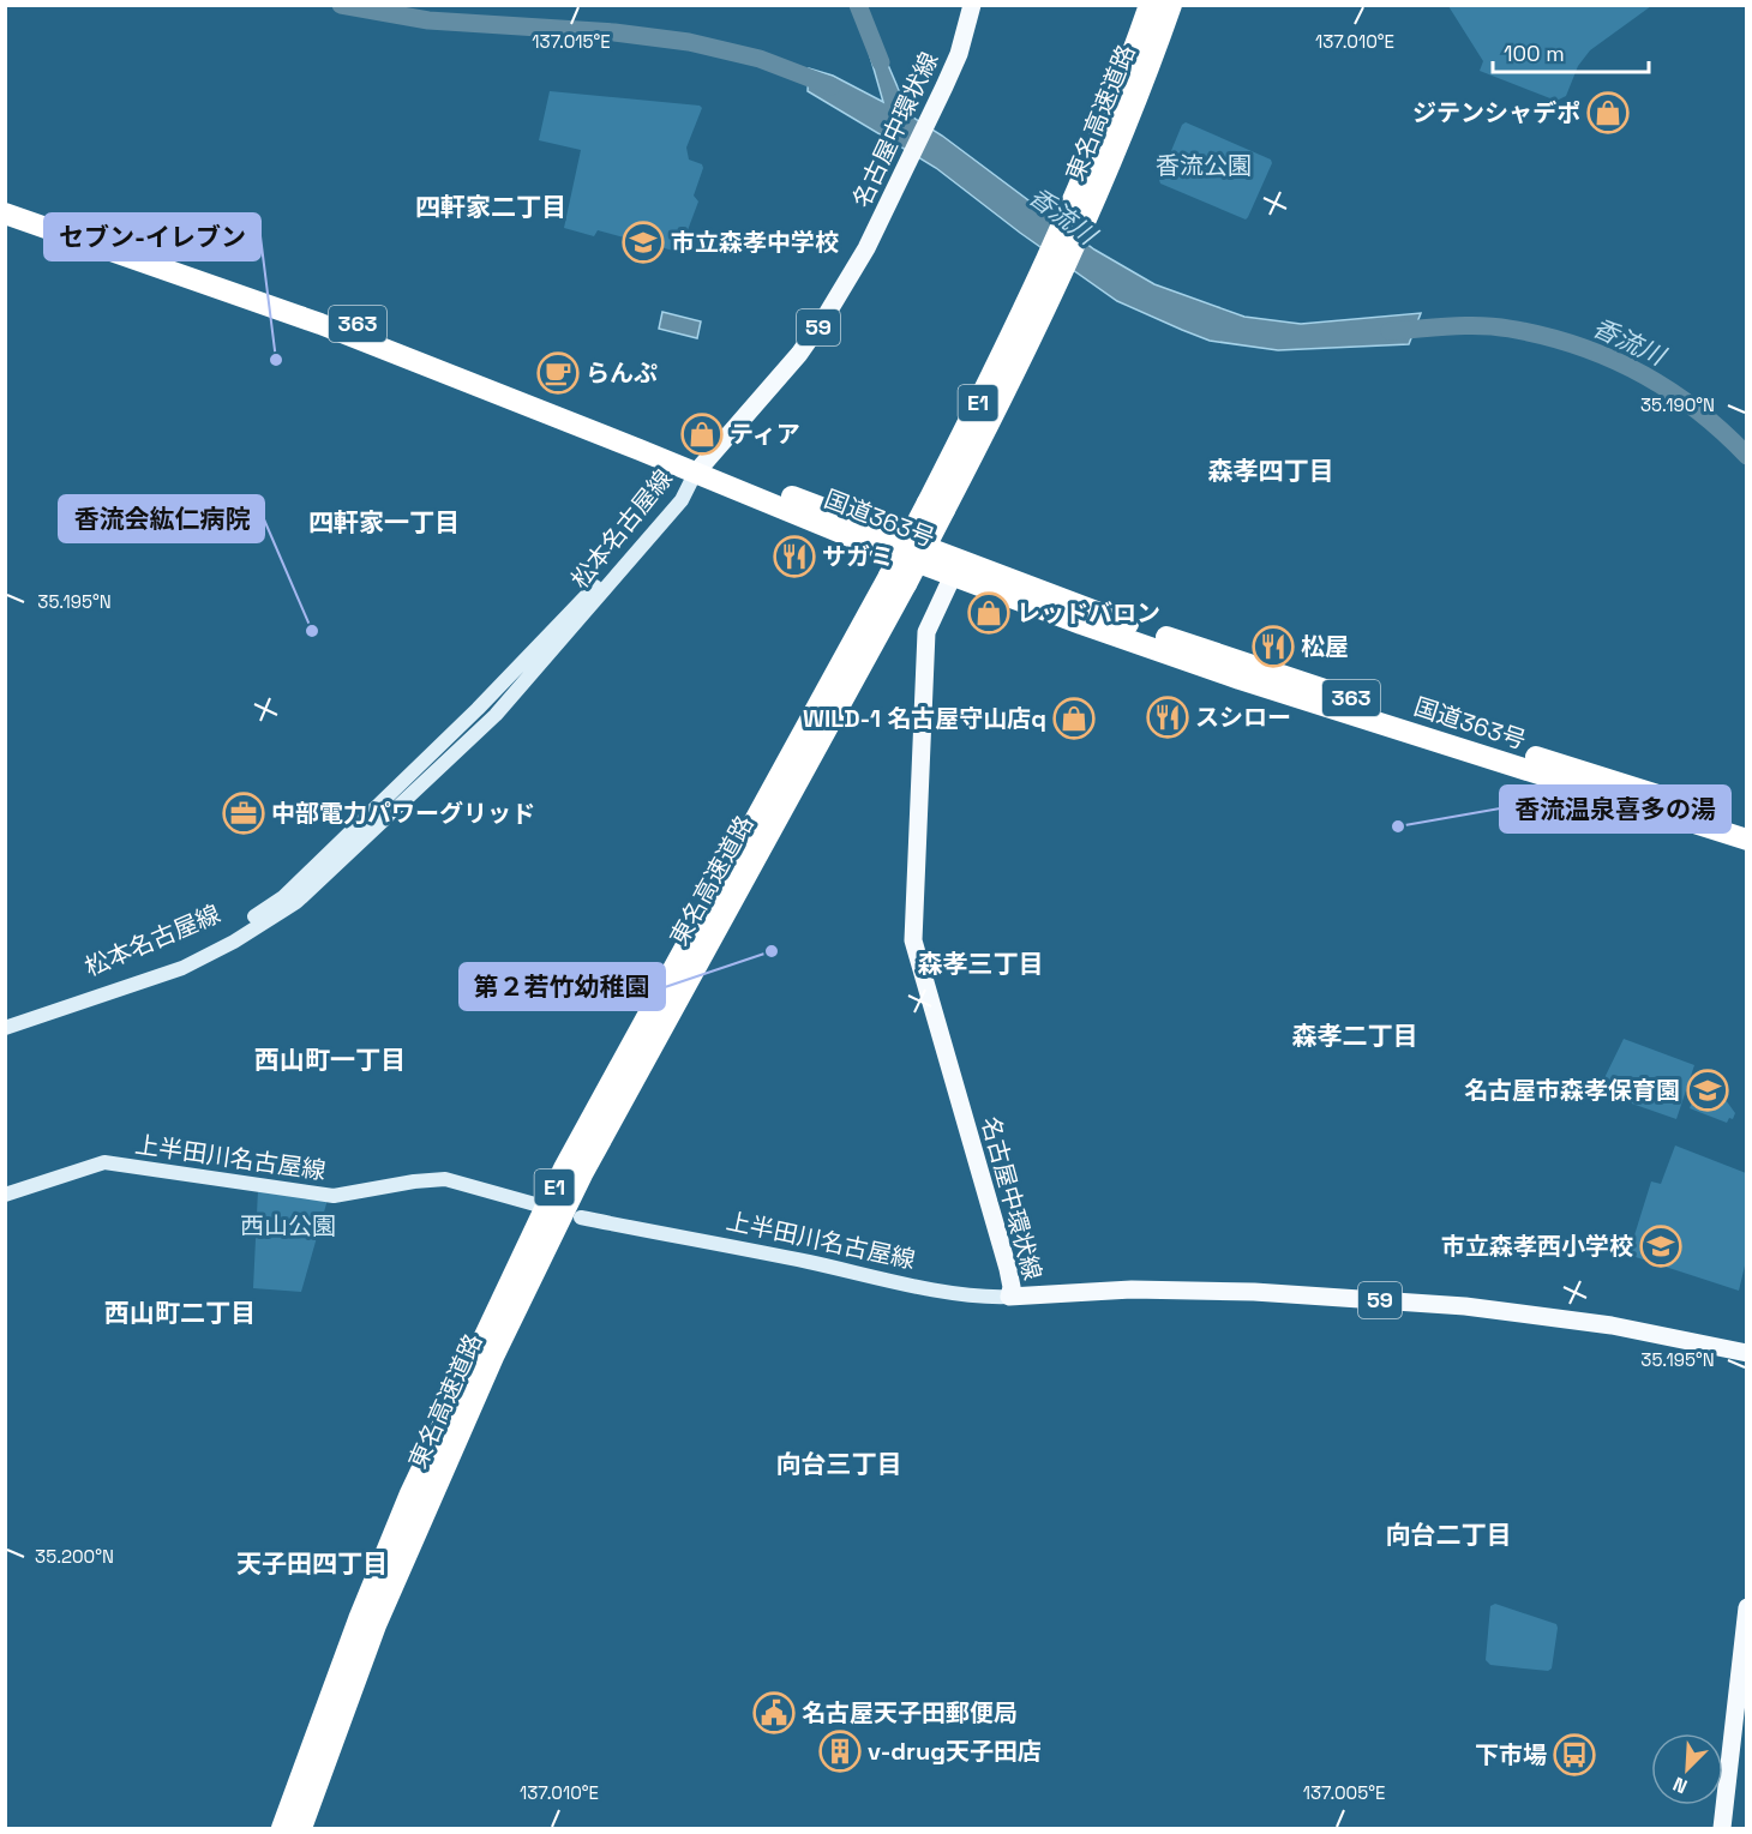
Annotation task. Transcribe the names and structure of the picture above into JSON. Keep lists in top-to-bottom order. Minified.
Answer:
{"streets":{"highway":["東名高速道路","363","E1","国道363号"],"main road":["名古屋中環状線","59","松本名古屋線","上半田川名古屋線"]},"crossings":[["名古屋中環状線","国道363号"],["名古屋中環状線","松本名古屋線"],["名古屋中環状線","上半田川名古屋線"],["国道363号","松本名古屋線"]],"districts":["四軒家二丁目","森孝四丁目","四軒家一丁目","森孝三丁目","森孝二丁目","西山町一丁目","西山町二丁目","向台三丁目","向台二丁目","天子田四丁目"],"water":["香流川"],"parks":["香流公園","西山公園"],"places":{"shop":["ジテンシャデポ","ティア","レッドバロン","WILD-1 名古屋守山店q"],"school or university":["市立森孝中学校","名古屋市森孝保育園","市立森孝西小学校"],"other":["セブン-イレブン","香流会紘仁病院","香流温泉喜多の湯","第２若竹幼稚園"],"cafe":["らんぷ"],"restaurant":["サガミ","松屋","スシロー"],"office":["中部電力パワーグリッド"],"public building":["名古屋天子田郵便局"],"building":["v-drug天子田店"],"bus stop":["下市場"]},"scale_bar":"100 m","north":"bottom left","coordinates":["137.015°E","137.010°E","35.190°N","35.195°N","35.200°N","137.005°E"]}
